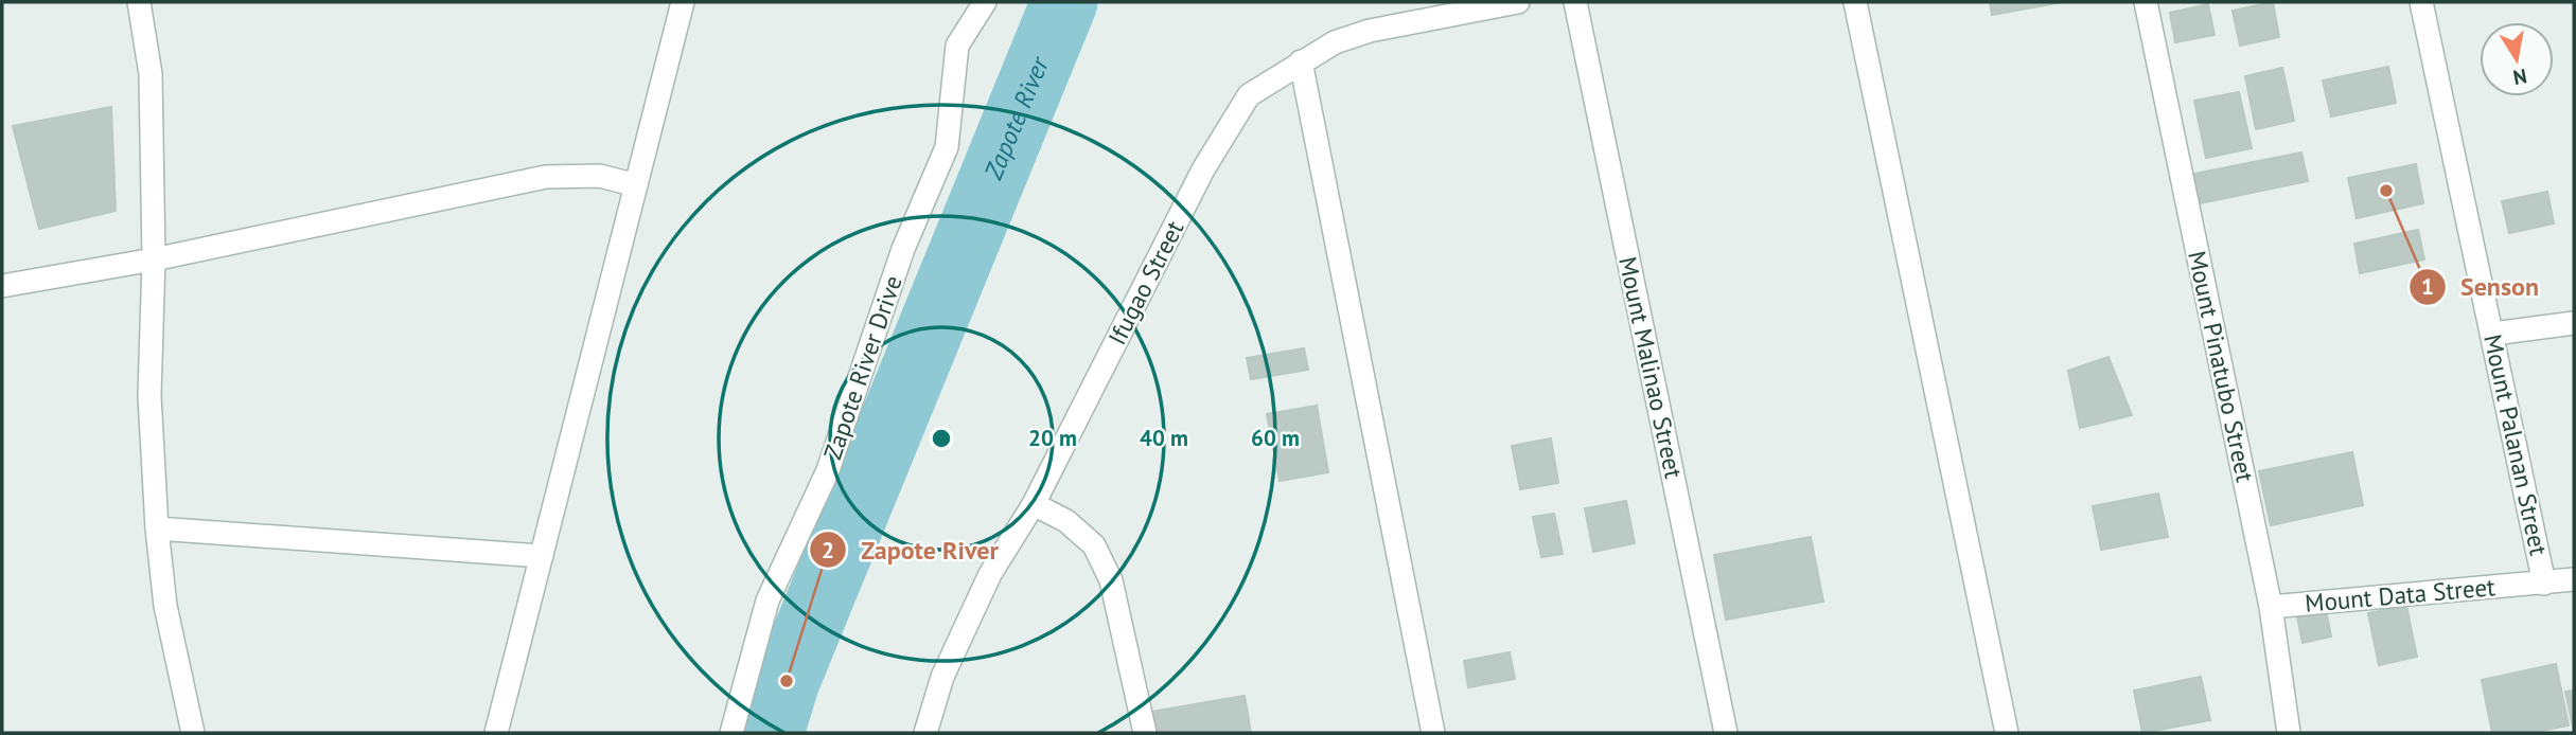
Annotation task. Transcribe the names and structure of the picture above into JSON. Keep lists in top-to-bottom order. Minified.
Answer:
{"streets":{"street":["Ifugao Street","Mount Pinatubo Street","Zapote River Drive","Mount Malinao Street","Mount Palanan Street","Mount Data Street"]},"crossings":[["Mount Pinatubo Street","Mount Data Street"],["Mount Palanan Street","Mount Data Street"]],"water":["Zapote River"],"places":["Senson","Zapote River"],"north":"bottom","rings":["20 m","40 m","60 m"]}
